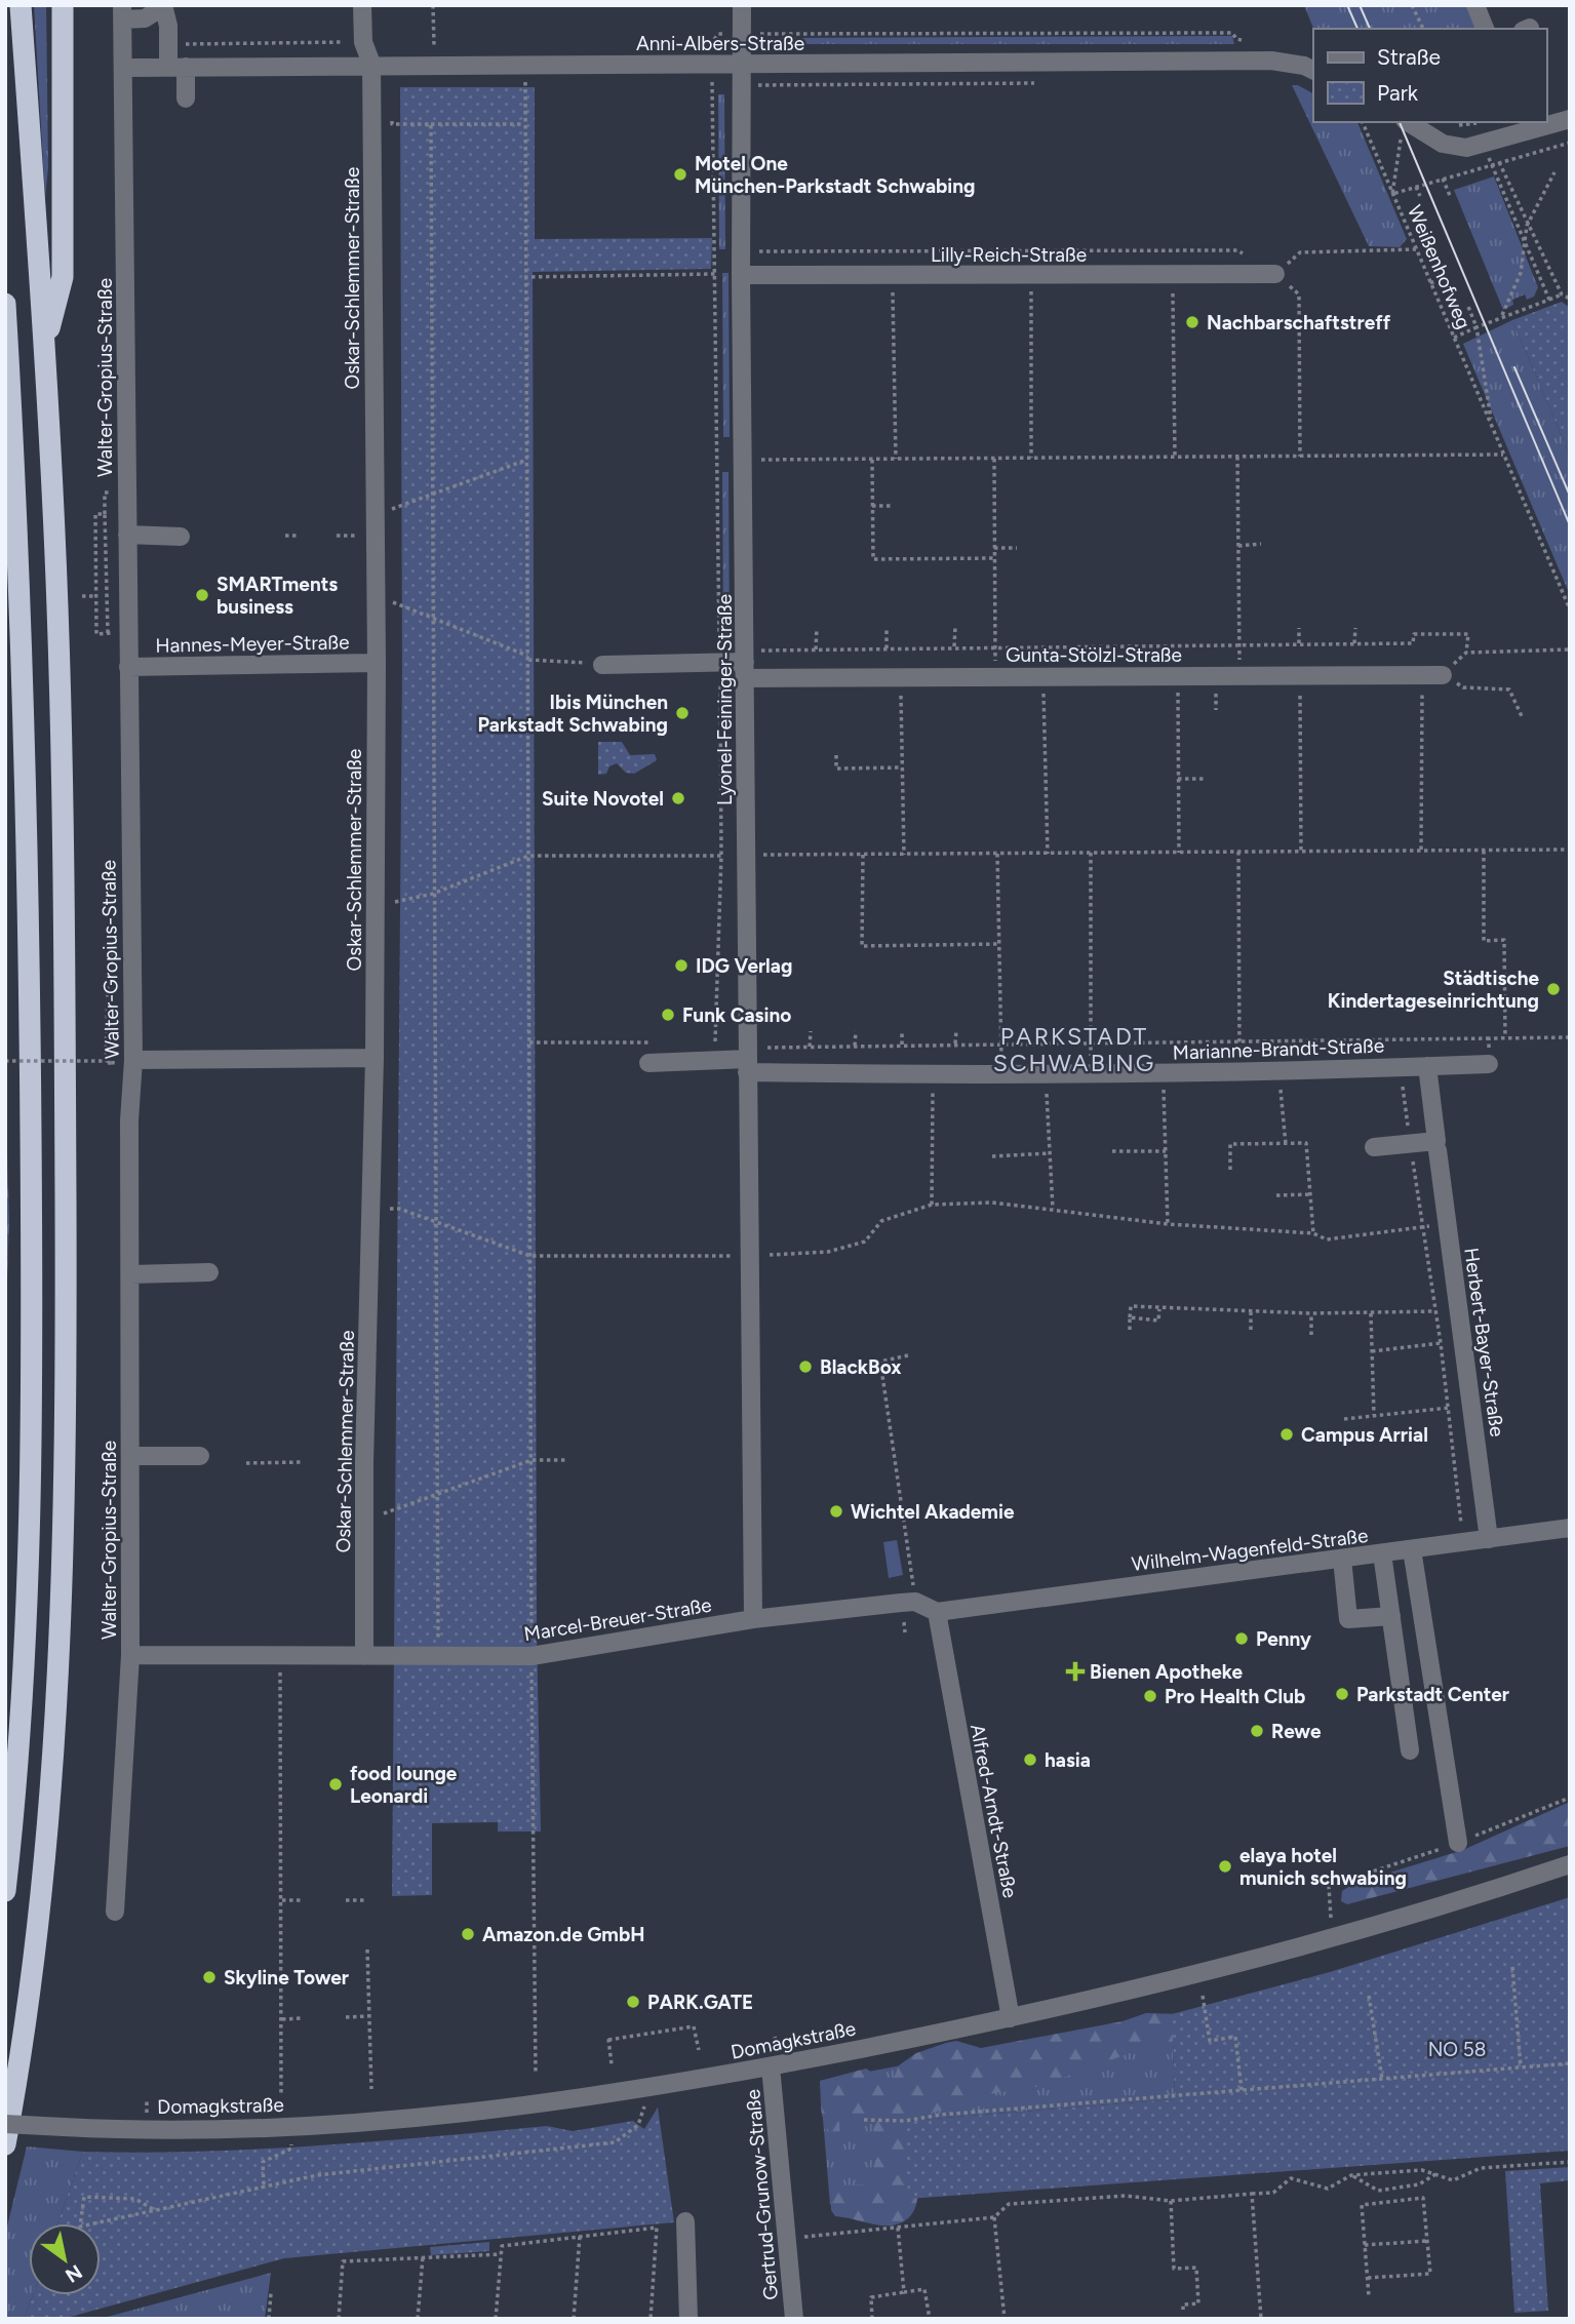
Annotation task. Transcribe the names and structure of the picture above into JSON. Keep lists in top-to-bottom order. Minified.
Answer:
{"streets":{"street":["Anni-Albers-Straße","Lilly-Reich-Straße","Oskar-Schlemmer-Straße","Walter-Gropius-Straße","Hannes-Meyer-Straße","Gunta-Stölzl-Straße","Lyonel-Feininger-Straße","Marianne-Brandt-Straße","Herbert-Bayer-Straße","Wilhelm-Wagenfeld-Straße","Marcel-Breuer-Straße","Alfred-Arndt-Straße","Domagkstraße","Gertrud-Grunow-Straße"],"path":["Weißenhofweg"]},"crossings":[["Anni-Albers-Straße","Oskar-Schlemmer-Straße"],["Anni-Albers-Straße","Walter-Gropius-Straße"],["Anni-Albers-Straße","Lyonel-Feininger-Straße"],["Lilly-Reich-Straße","Lyonel-Feininger-Straße"],["Oskar-Schlemmer-Straße","Hannes-Meyer-Straße"],["Oskar-Schlemmer-Straße","Marcel-Breuer-Straße"],["Walter-Gropius-Straße","Hannes-Meyer-Straße"],["Walter-Gropius-Straße","Marcel-Breuer-Straße"],["Gunta-Stölzl-Straße","Lyonel-Feininger-Straße"],["Lyonel-Feininger-Straße","Marianne-Brandt-Straße"],["Lyonel-Feininger-Straße","Marcel-Breuer-Straße"],["Marianne-Brandt-Straße","Herbert-Bayer-Straße"],["Herbert-Bayer-Straße","Wilhelm-Wagenfeld-Straße"],["Wilhelm-Wagenfeld-Straße","Alfred-Arndt-Straße"],["Alfred-Arndt-Straße","Domagkstraße"],["Domagkstraße","Gertrud-Grunow-Straße"]],"districts":["PARKSTADT SCHWABING"],"parks":["NO 58"],"places":{"other":["Motel One München-Parkstadt Schwabing","Nachbarschaftstreff","SMARTments business","Ibis München Parkstadt Schwabing","Suite Novotel","IDG Verlag","Städtische Kindertageseinrichtung","Funk Casino","BlackBox","Campus Arrial","Wichtel Akademie","Penny","Parkstadt Center","Pro Health Club","Rewe","hasia","food lounge Leonardi","elaya hotel munich schwabing","Amazon.de GmbH","Skyline Tower","PARK.GATE"],"health":["Bienen Apotheke"]},"legend":["Straße","Park"],"north":"bottom right"}
